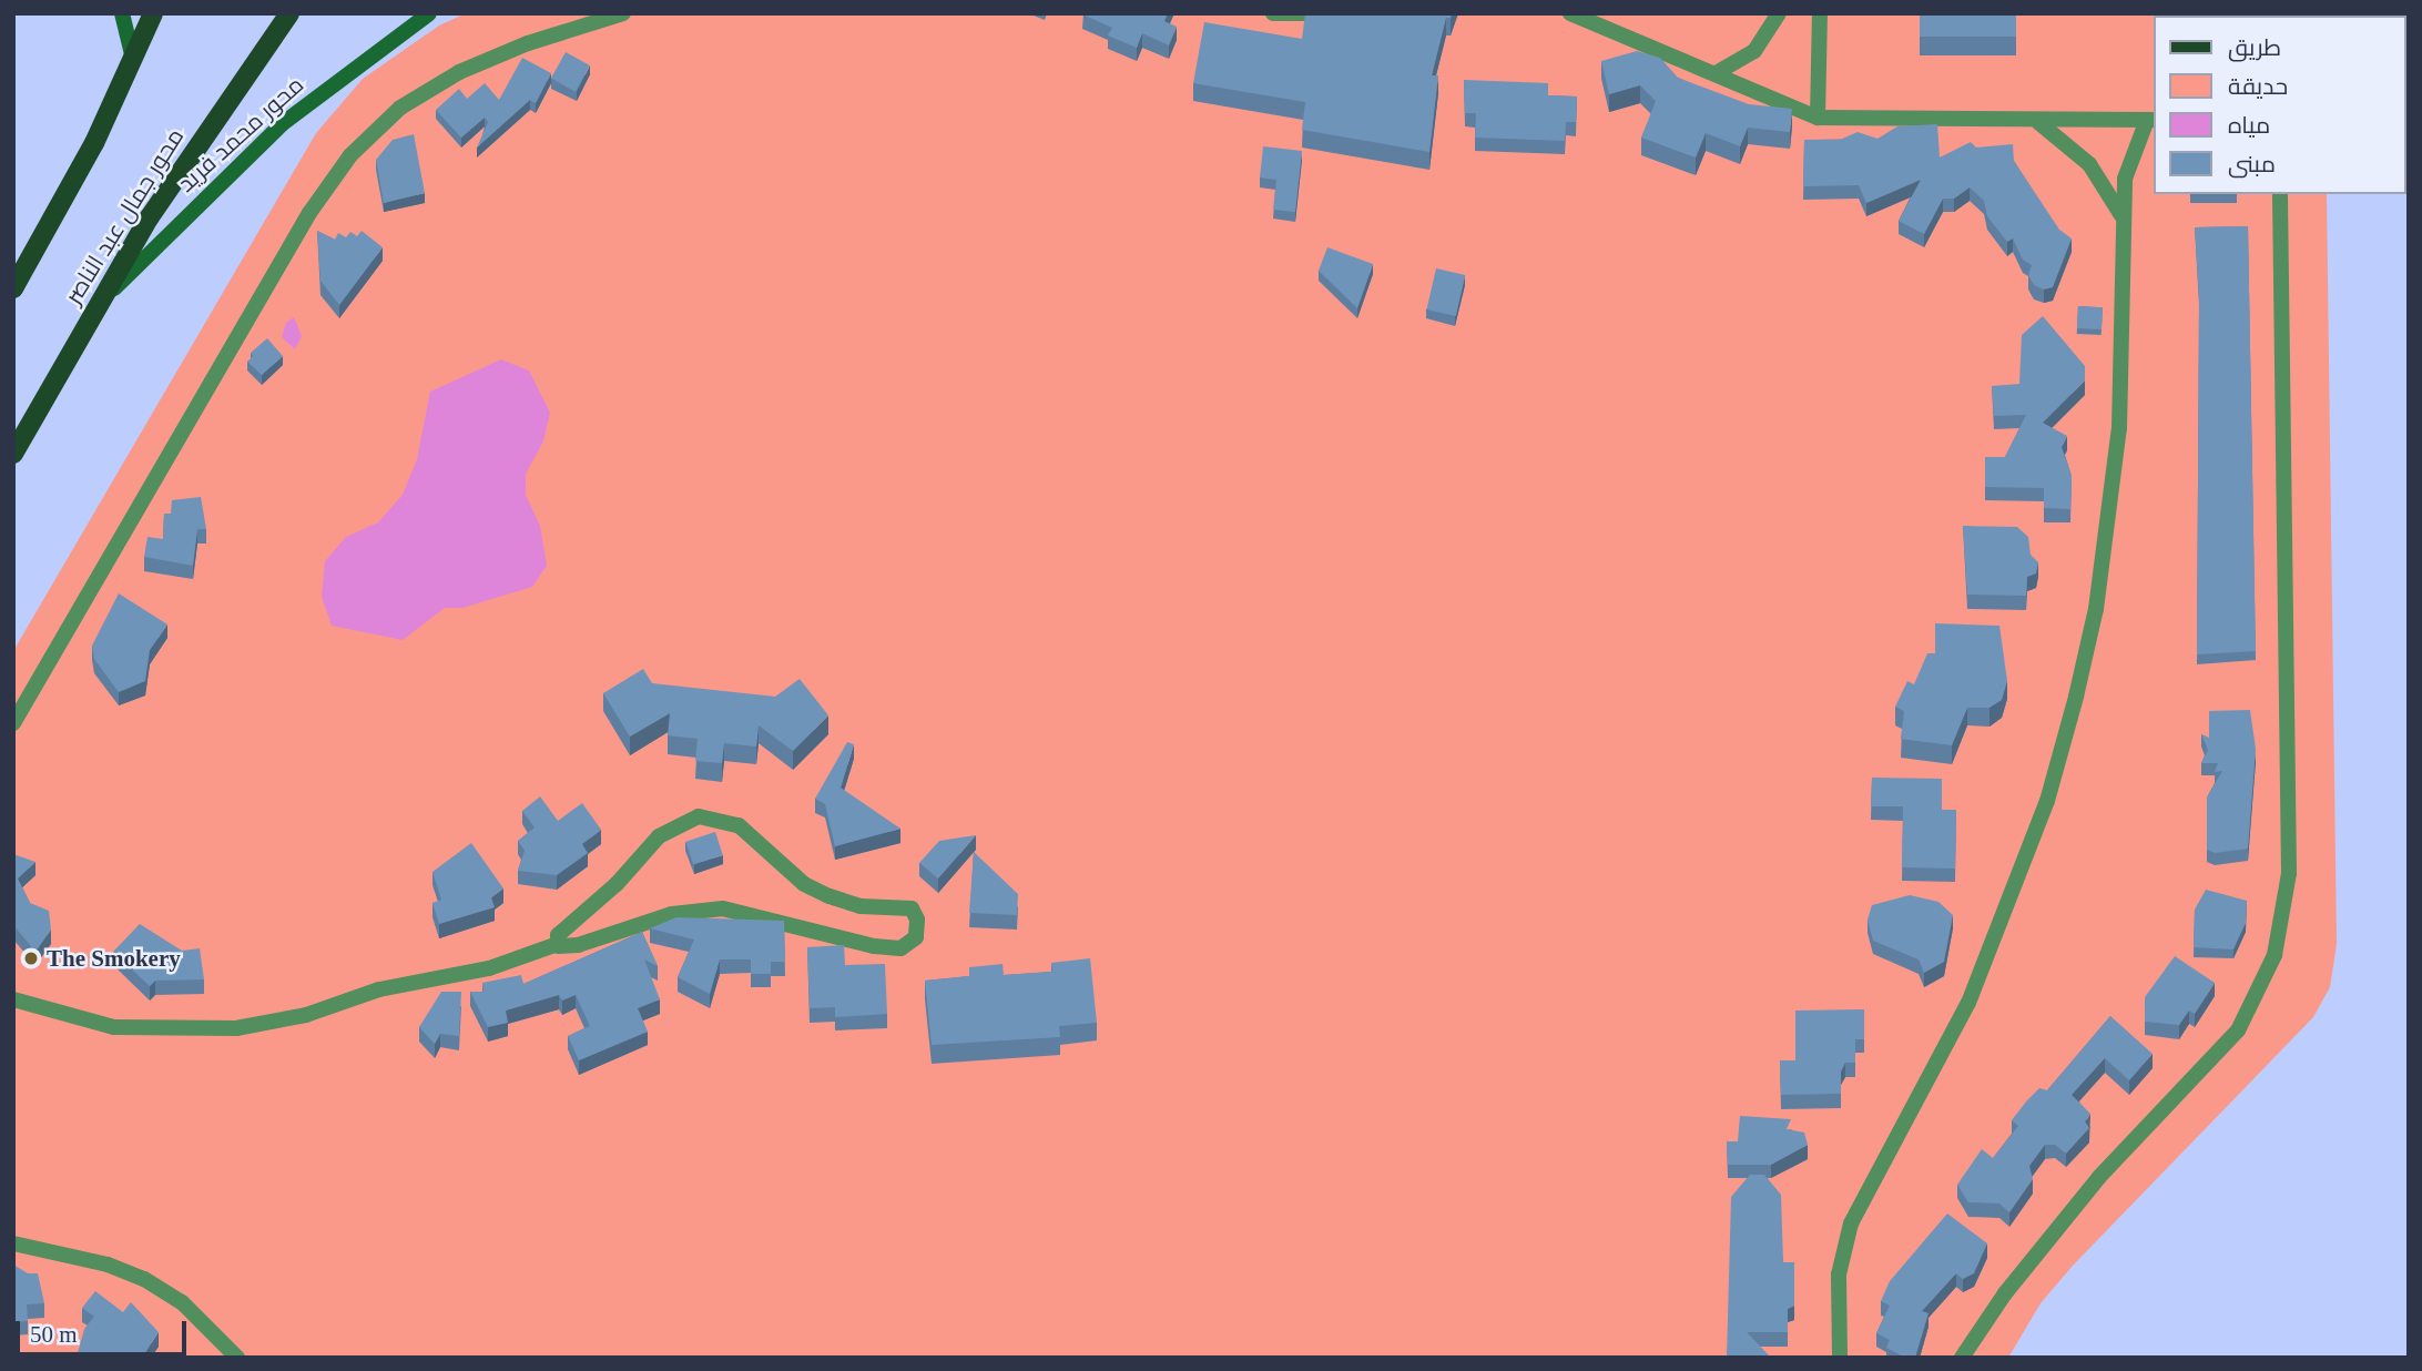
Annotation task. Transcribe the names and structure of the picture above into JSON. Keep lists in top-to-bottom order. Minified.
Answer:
{"streets":{"main road":["محور محمد فريد","محور جمال عبد الناصر"]},"crossings":[["محور محمد فريد","محور جمال عبد الناصر"]],"places":["The Smokery"],"legend":["طريق","حديقة","مياه","مبنى"],"scale_bar":"50 m"}
